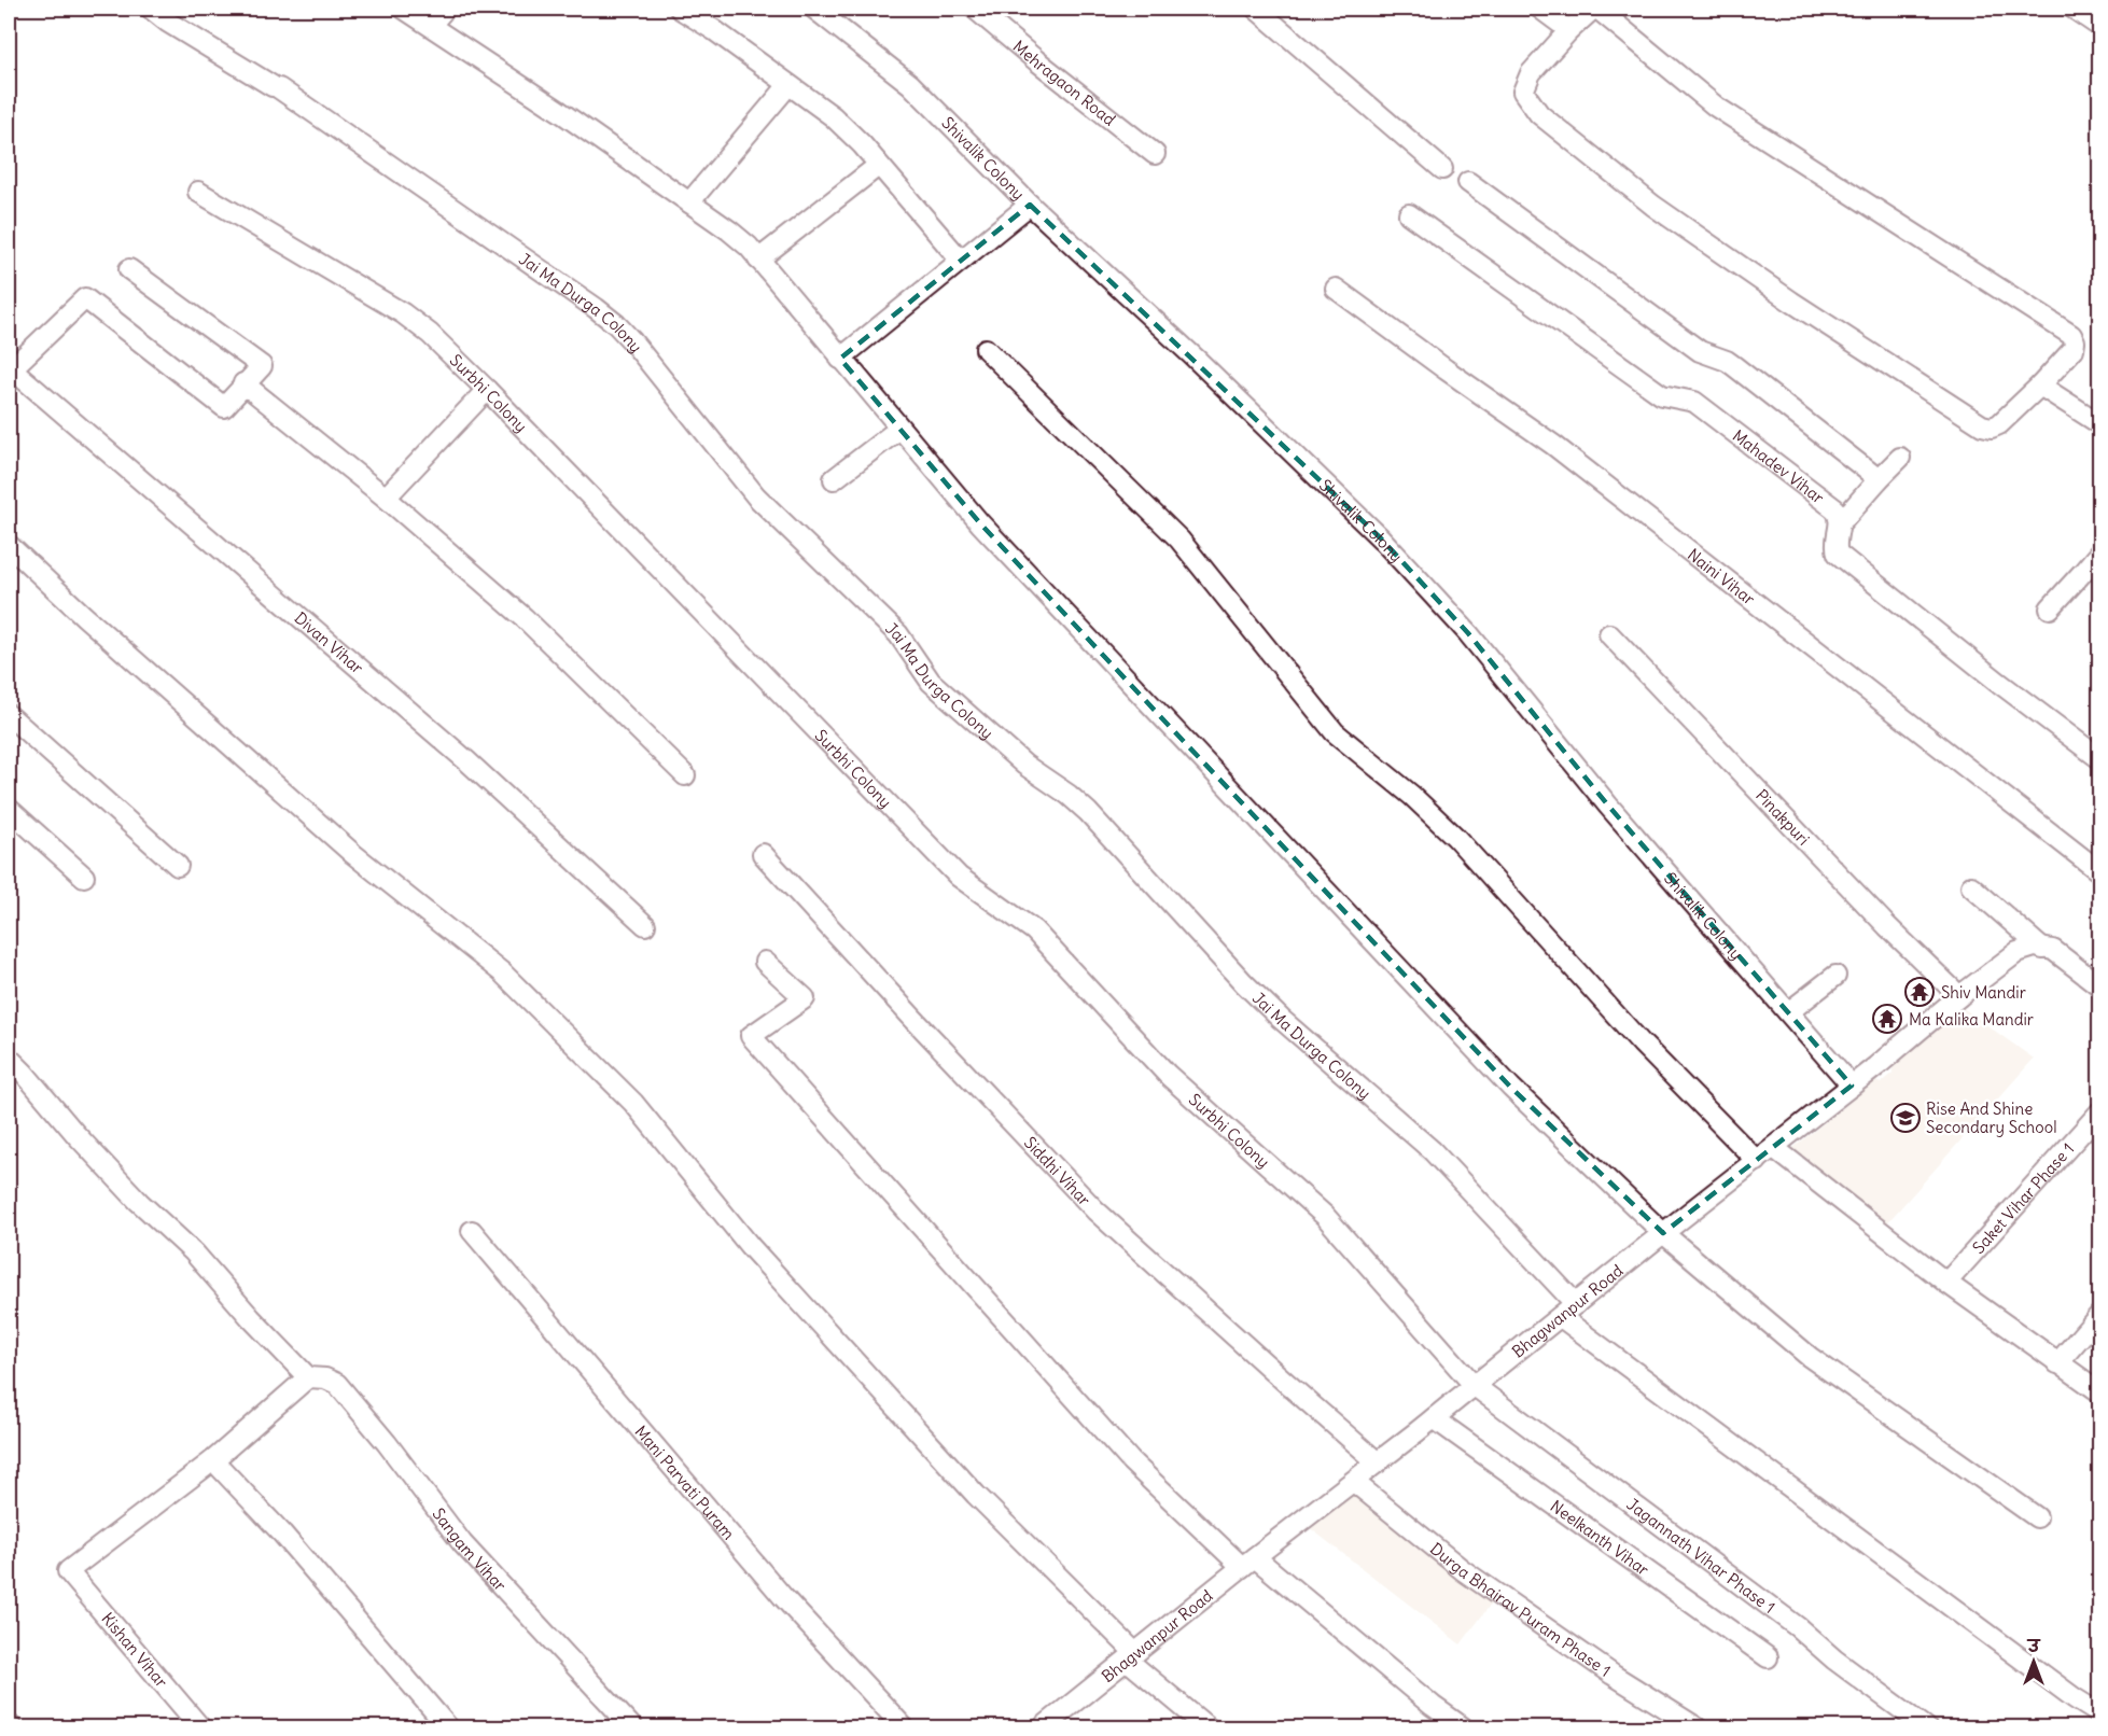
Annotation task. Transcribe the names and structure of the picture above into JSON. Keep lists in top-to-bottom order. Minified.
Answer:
{"streets":{"street":["Mehragaon Road","Shivalik Colony","Jai Ma Durga Colony","Surbhi Colony","Mahadev Vihar","Naini Vihar","Divan Vihar","Pinakpuri","Siddhi Vihar","Saket Vihar Phase 1","Bhagwanpur Road","Mani Parvati Puram","Neelkanth Vihar","Sangam Vihar","Jagannath Vihar Phase 1","Durga Bhairav Puram Phase 1","Kishan Vihar"]},"crossings":[["Shivalik Colony","Bhagwanpur Road"],["Jai Ma Durga Colony","Bhagwanpur Road"],["Surbhi Colony","Bhagwanpur Road"],["Surbhi Colony","Jagannath Vihar Phase 1"],["Pinakpuri","Bhagwanpur Road"],["Siddhi Vihar","Bhagwanpur Road"],["Bhagwanpur Road","Neelkanth Vihar"],["Bhagwanpur Road","Jagannath Vihar Phase 1"],["Bhagwanpur Road","Durga Bhairav Puram Phase 1"]],"places":{"temple":["Shiv Mandir","Ma Kalika Mandir"],"school or university":["Rise And Shine Secondary School"]},"north":"top"}
